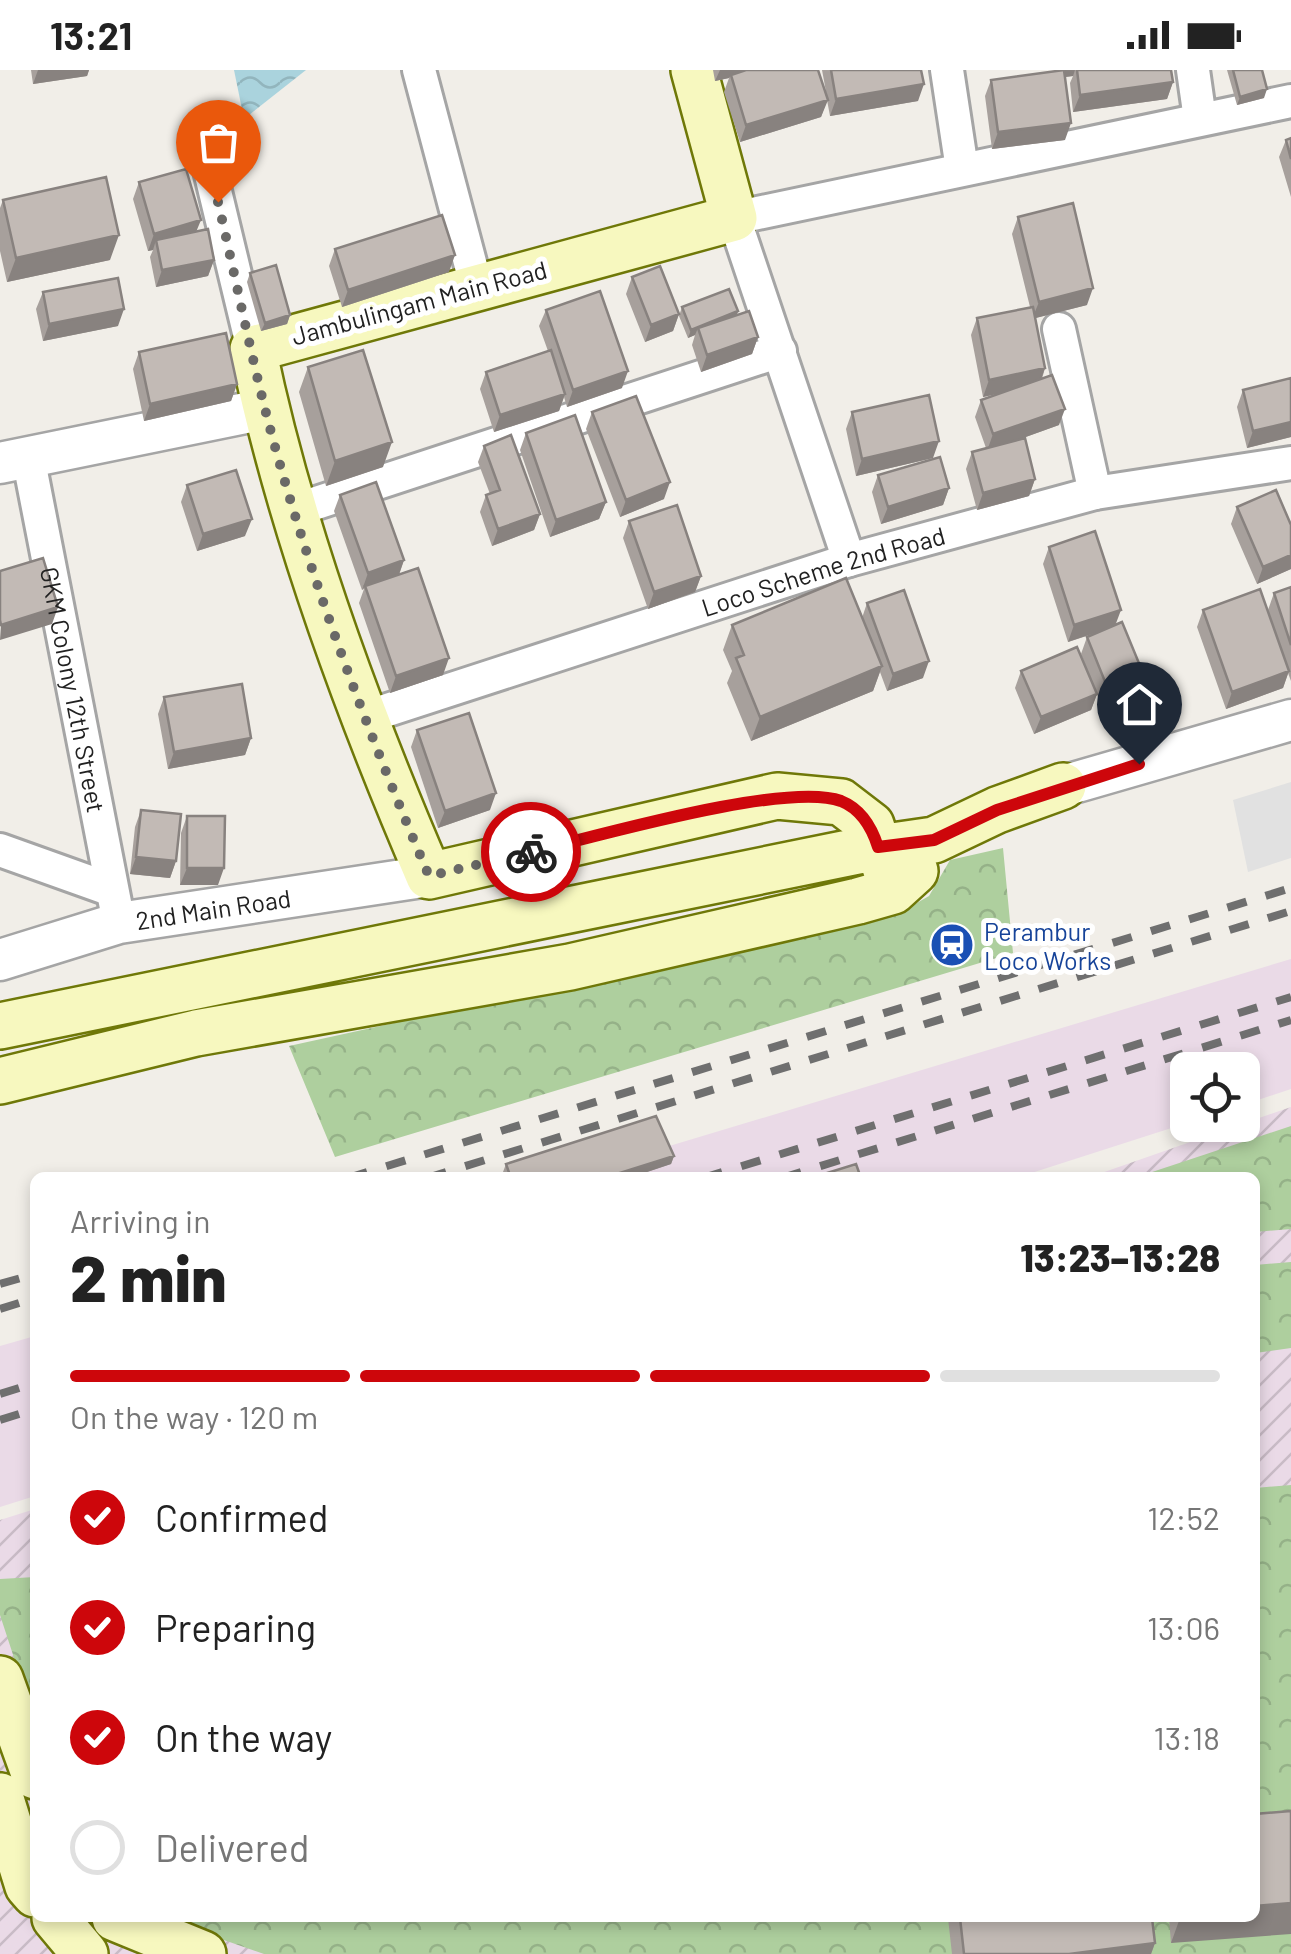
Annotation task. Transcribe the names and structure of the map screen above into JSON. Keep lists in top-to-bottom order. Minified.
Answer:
{"streets":{"main road":["Jambulingam Main Road"],"street":["Loco Scheme 2nd Road","GKM Colony 12th Street","2nd Main Road"]},"crossings":[["GKM Colony 12th Street","2nd Main Road"]],"places":{"station":["Perambur Loco Works"]},"page":{"status":"13:21","heading":["2 min","Arriving in","13:23–13:28"],"bar":"On the way · 120 m","list":[["Confirmed","12:52"],["Preparing","13:06"],["On the way","13:18"],"Delivered"]}}
